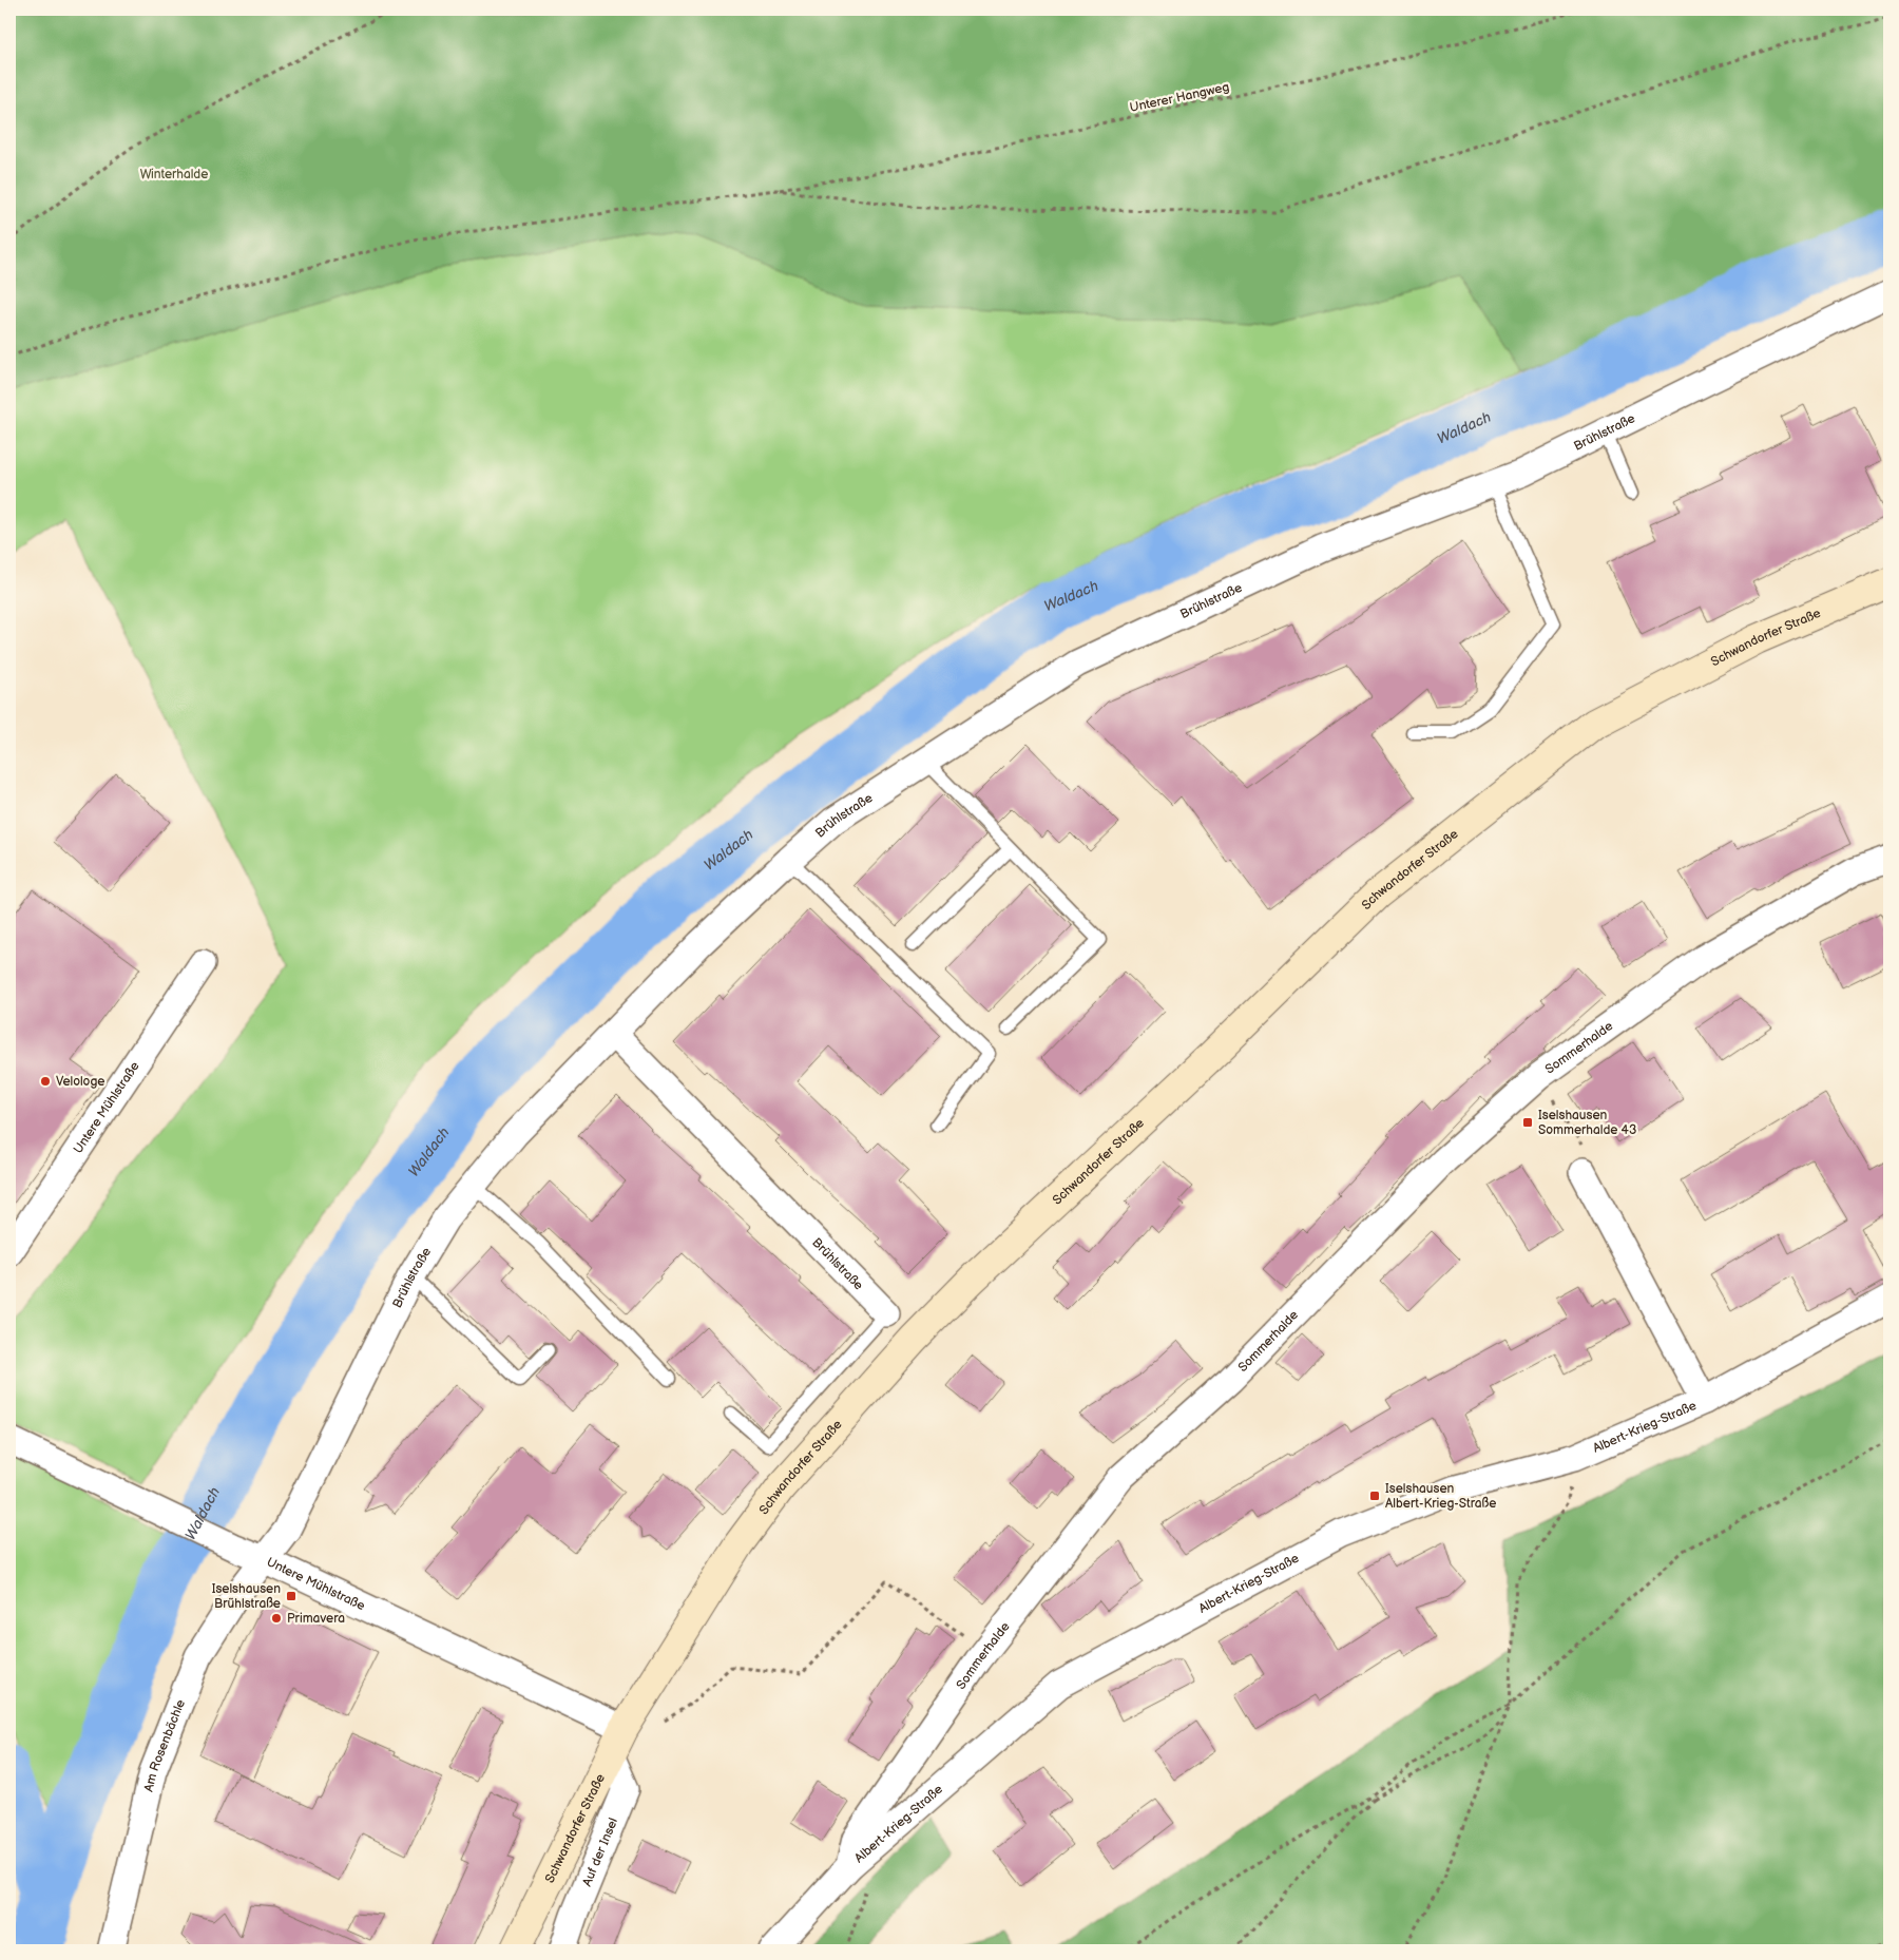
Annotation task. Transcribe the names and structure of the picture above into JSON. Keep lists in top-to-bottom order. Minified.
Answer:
{"streets":{"main road":["Schwandorfer Straße"],"street":["Brühlstraße","Sommerhalde","Untere Mühlstraße","Albert-Krieg-Straße","Am Rosenbächle","Auf der Insel"],"path":["Unterer Hangweg"]},"crossings":[["Brühlstraße","Untere Mühlstraße"],["Brühlstraße","Am Rosenbächle"],["Schwandorfer Straße","Untere Mühlstraße"],["Schwandorfer Straße","Auf der Insel"],["Sommerhalde","Albert-Krieg-Straße"],["Untere Mühlstraße","Am Rosenbächle"]],"water":["Waldach"],"parks":["Winterhalde"],"places":{"other":["Velologe","Primavera"],"transit":["Iselshausen Sommerhalde 43","Iselshausen Albert-Krieg-Straße","Iselshausen Brühlstraße"]}}
